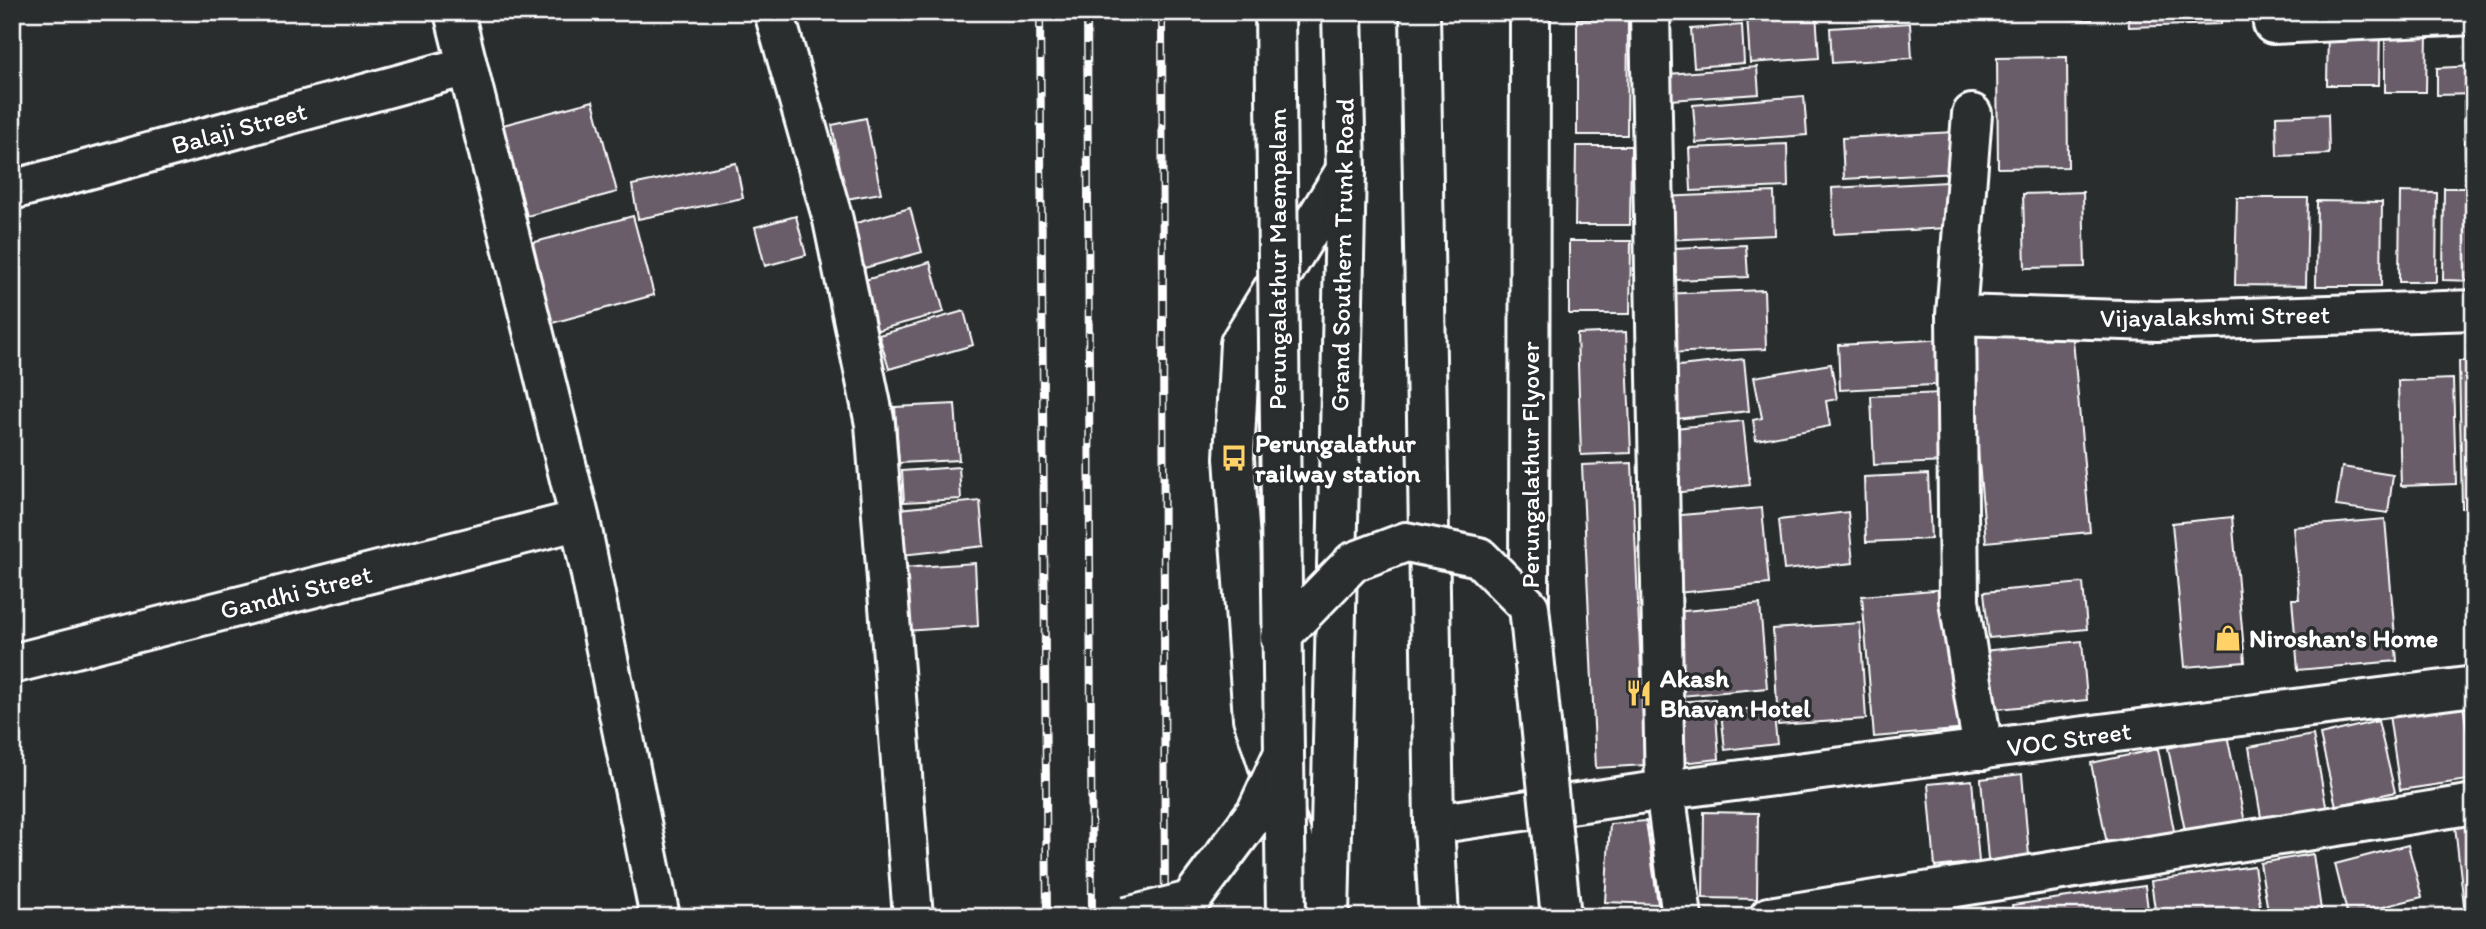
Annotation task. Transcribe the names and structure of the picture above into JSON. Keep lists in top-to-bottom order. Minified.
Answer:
{"streets":{"main road":["Balaji Street","Grand Southern Trunk Road","Perungalathur Maempalam","Vijayalakshmi Street","Perungalathur Flyover","Gandhi Street","VOC Street"]},"places":{"bus stop":["Perungalathur railway station"],"shop":["Niroshan's Home"],"restaurant":["Akash Bhavan Hotel"]}}
